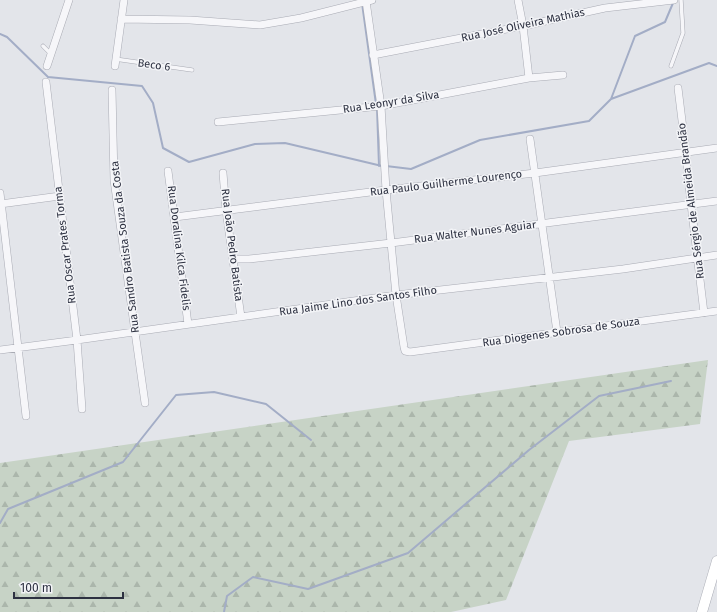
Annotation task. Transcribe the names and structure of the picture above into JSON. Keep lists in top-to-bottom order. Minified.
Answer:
{"streets":{"street":["Rua José Oliveira Mathias","Rua Leonyr da Silva","Rua Paulo Guilherme Lourenço","Rua Sérgio de Almeida Brandão","Rua Walter Nunes Aguiar","Rua Oscar Prates Torma","Rua João Pedro Batista","Rua Sandro Batista Souza da Costa","Rua Doralina Kilca Fidelis","Rua Jaime Lino dos Santos Filho","Rua Diogenes Sobrosa de Souza"],"lane":["Beco 6"]},"crossings":[["Rua Paulo Guilherme Lourenço","Rua Sérgio de Almeida Brandão"],["Rua Paulo Guilherme Lourenço","Rua João Pedro Batista"],["Rua Paulo Guilherme Lourenço","Rua Doralina Kilca Fidelis"],["Rua Sérgio de Almeida Brandão","Rua Walter Nunes Aguiar"],["Rua Sérgio de Almeida Brandão","Rua Jaime Lino dos Santos Filho"],["Rua Sérgio de Almeida Brandão","Rua Diogenes Sobrosa de Souza"],["Rua Walter Nunes Aguiar","Rua João Pedro Batista"],["Rua Oscar Prates Torma","Rua Jaime Lino dos Santos Filho"],["Rua João Pedro Batista","Rua Jaime Lino dos Santos Filho"],["Rua Sandro Batista Souza da Costa","Rua Jaime Lino dos Santos Filho"],["Rua Doralina Kilca Fidelis","Rua Jaime Lino dos Santos Filho"],["Rua Jaime Lino dos Santos Filho","Rua Diogenes Sobrosa de Souza"]],"scale_bar":"100 m"}
